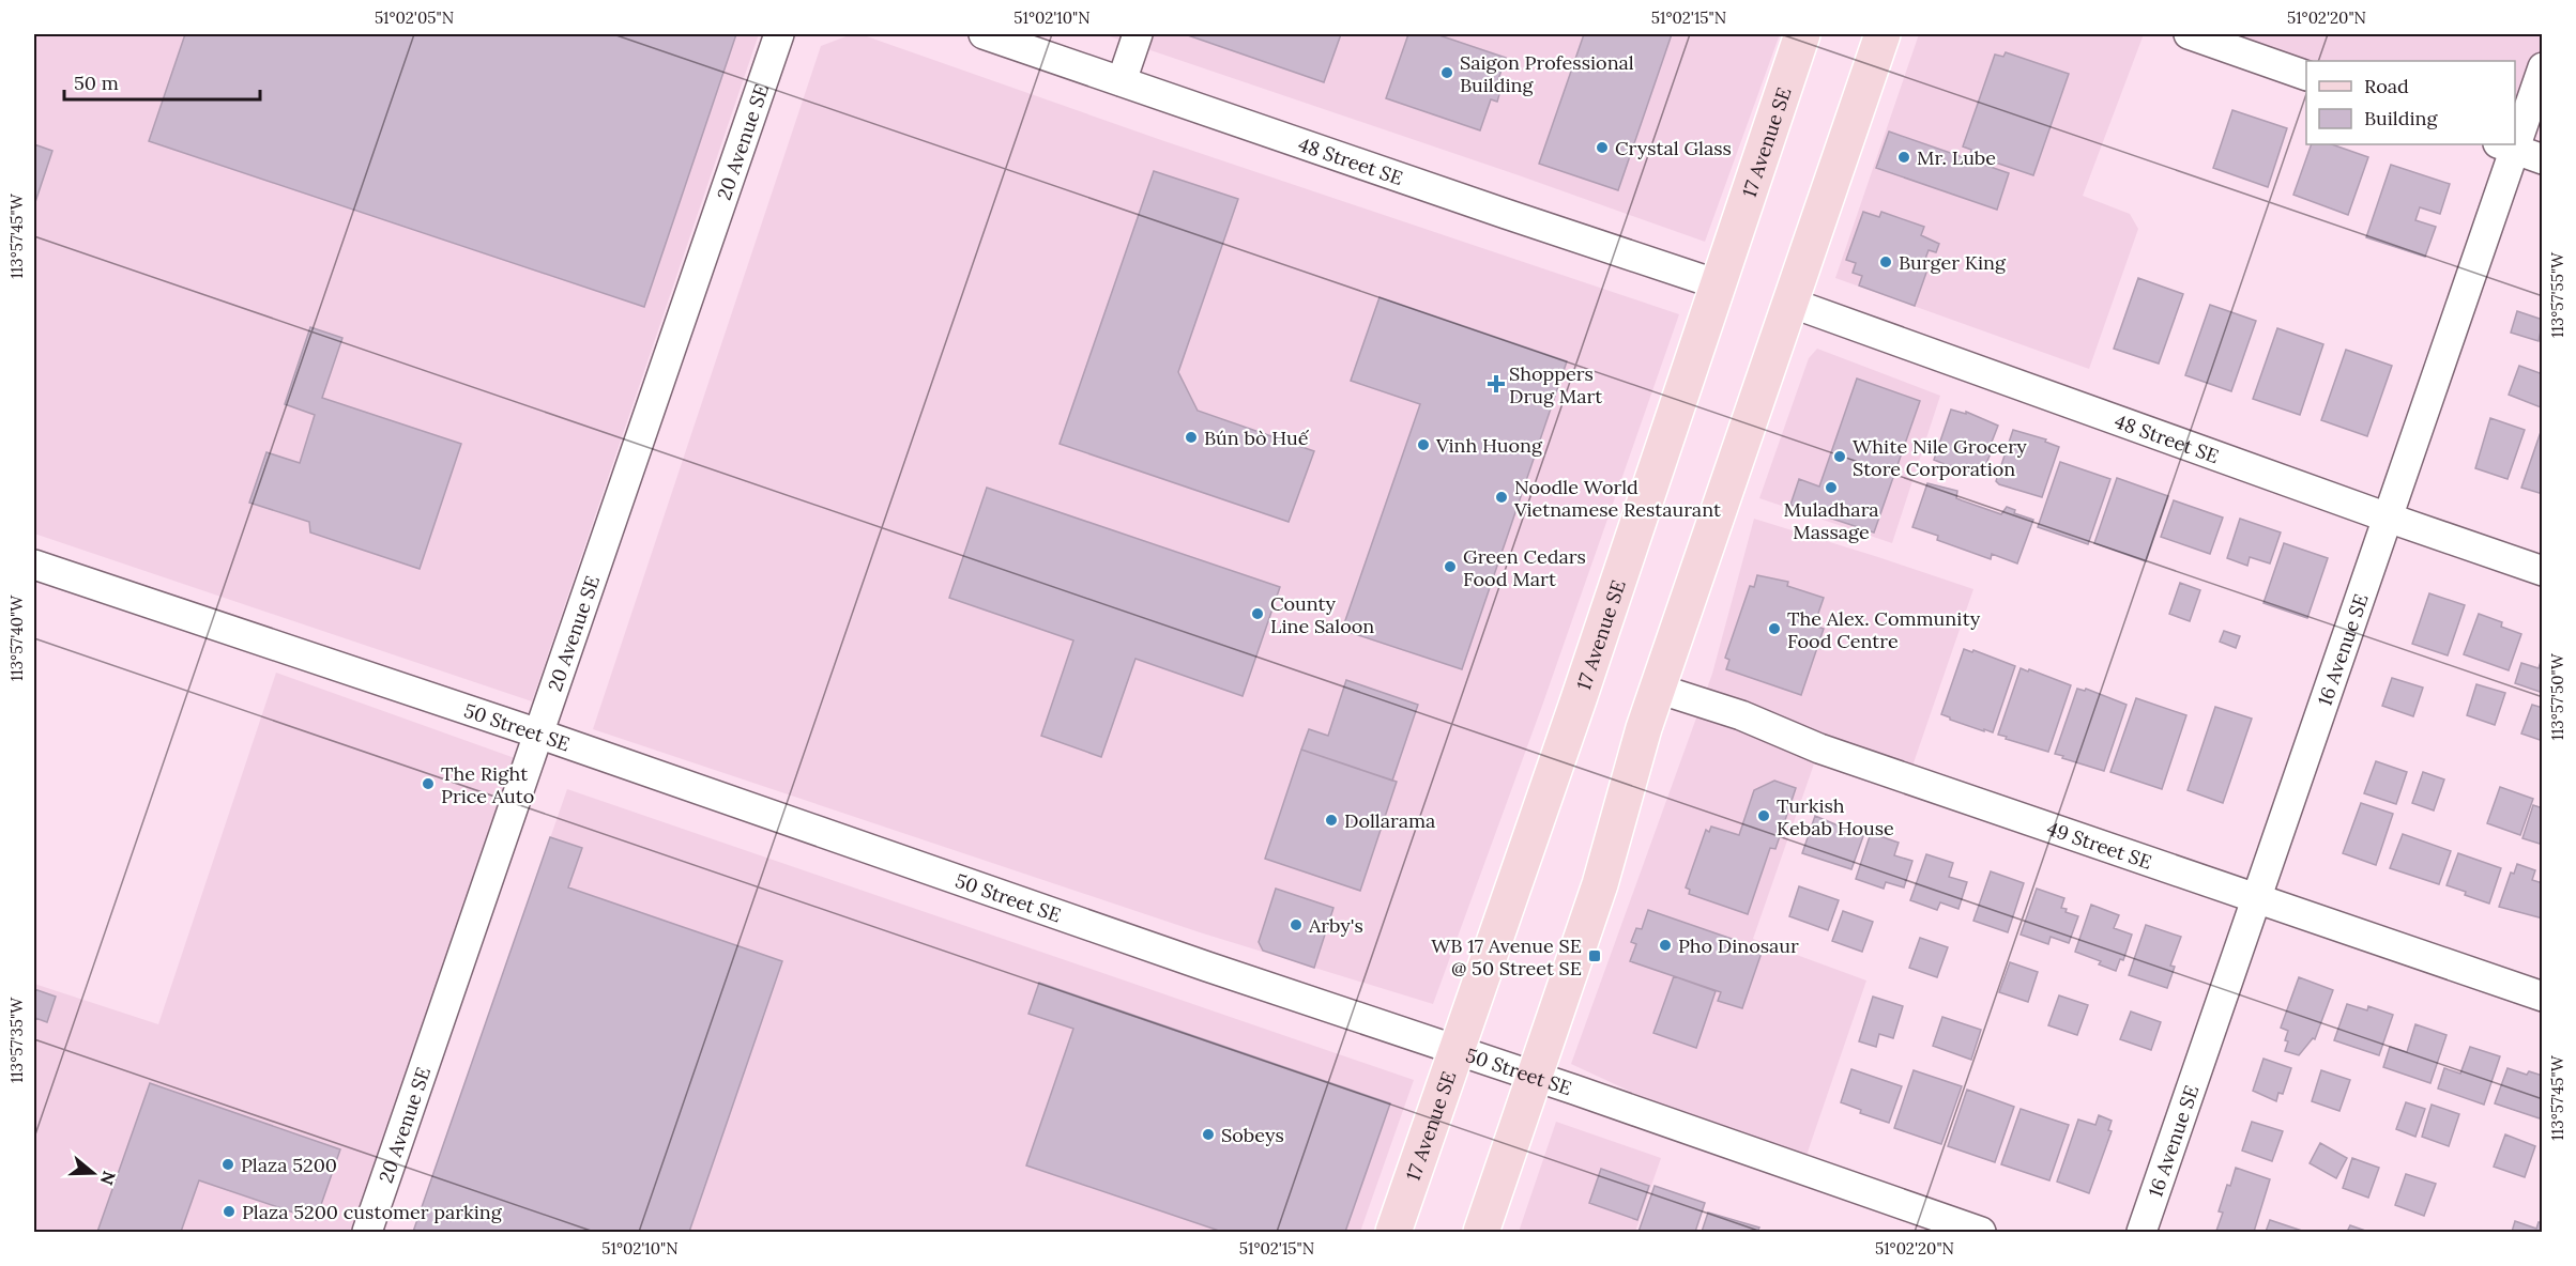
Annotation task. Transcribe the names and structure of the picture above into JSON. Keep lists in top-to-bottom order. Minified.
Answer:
{"streets":{"main road":["17 Avenue SE"],"street":["20 Avenue SE","48 Street SE","16 Avenue SE","50 Street SE","49 Street SE"]},"crossings":[["20 Avenue SE","50 Street SE"],["17 Avenue SE","48 Street SE"],["17 Avenue SE","50 Street SE"],["48 Street SE","16 Avenue SE"],["16 Avenue SE","49 Street SE"]],"places":{"other":["Saigon Professional Building","Crystal Glass","Mr. Lube","Burger King","Bún bò Huế","Vinh Huong","White Nile Grocery Store Corporation","Muladhara Massage","Noodle World Vietnamese Restaurant","Green Cedars Food Mart","County Line Saloon","The Alex. Community Food Centre","The Right Price Auto","Turkish Kebab House","Dollarama","Arby's","Pho Dinosaur","Sobeys","Plaza 5200","Plaza 5200 customer parking"],"health":["Shoppers Drug Mart"],"transit":["WB 17 Avenue SE @ 50 Street SE"]},"legend":["Road","Building"],"scale_bar":"50 m","north":"right","coordinates":["51°02'05\"N","51°02'10\"N","51°02'15\"N","51°02'20\"N","113°57'45\"W","113°57'55\"W","113°57'40\"W","113°57'50\"W","113°57'35\"W"]}
